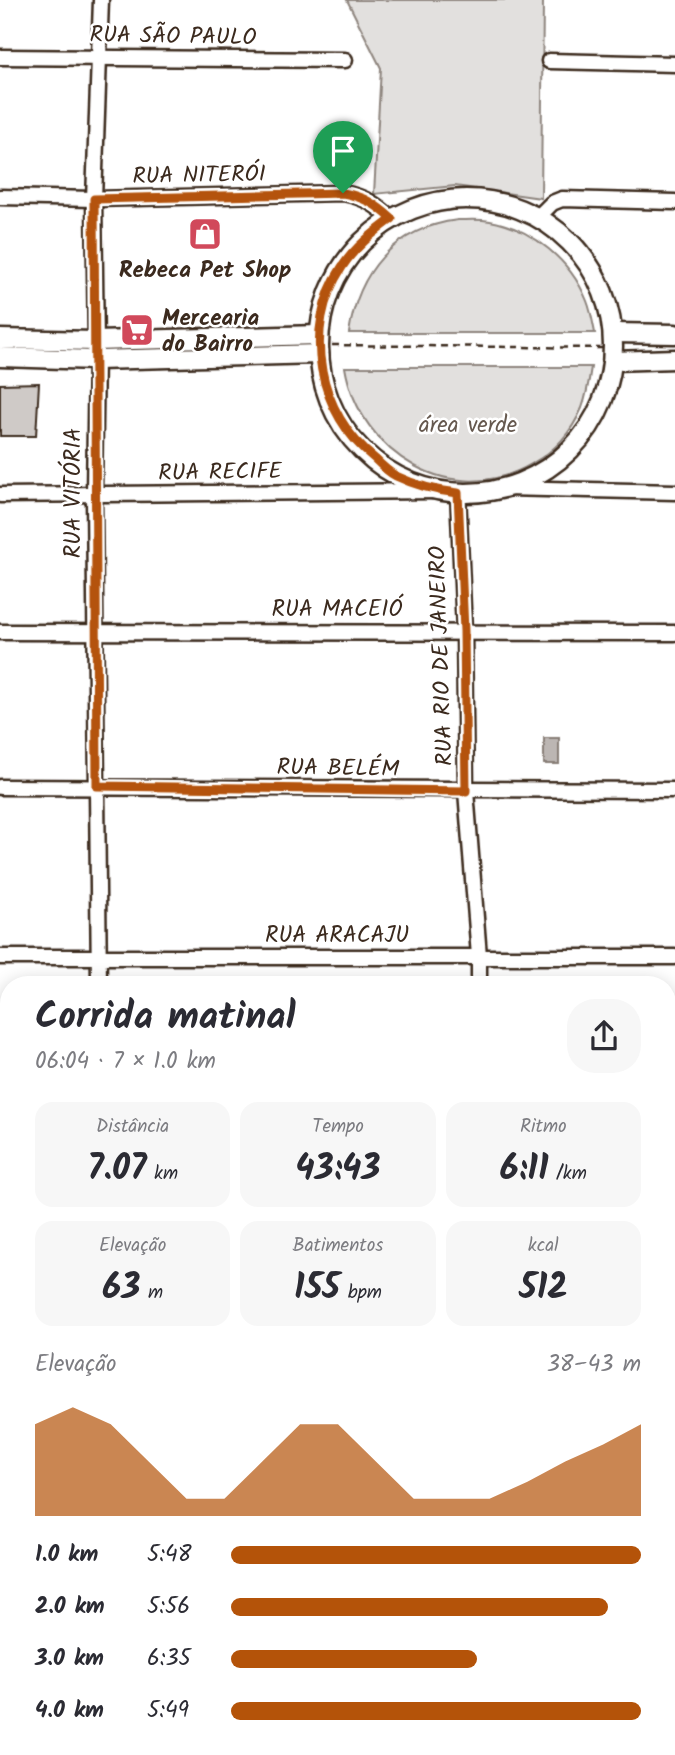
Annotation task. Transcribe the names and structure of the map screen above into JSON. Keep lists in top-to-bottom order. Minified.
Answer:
{"streets":{"street":["RUA SÃO PAULO","RUA NITERÓI","RUA RECIFE","RUA VITÓRIA","RUA MACEIÓ","RUA RIO DE JANEIRO","RUA BELÉM","RUA ARACAJU"]},"crossings":[["RUA SÃO PAULO","RUA VITÓRIA"],["RUA NITERÓI","RUA VITÓRIA"],["RUA RECIFE","RUA VITÓRIA"],["RUA RECIFE","RUA RIO DE JANEIRO"],["RUA VITÓRIA","RUA MACEIÓ"],["RUA VITÓRIA","RUA BELÉM"],["RUA VITÓRIA","RUA ARACAJU"],["RUA MACEIÓ","RUA RIO DE JANEIRO"],["RUA RIO DE JANEIRO","RUA BELÉM"],["RUA RIO DE JANEIRO","RUA ARACAJU"]],"parks":["área verde"],"places":{"shop":["Rebeca Pet Shop"],"supermarket":["Mercearia do Bairro"]},"page":{"heading":["Corrida matinal","06:04 · 7 × 1.0 km"],"stats":[["Distância","7.07 km"],["Tempo","43:43"],["Ritmo","6:11 /km"],["Elevação","63 m"],["Batimentos","155 bpm"],["kcal","512"]],"chart":["Elevação","38–43 m"],"list":[{"name":"1.0 km","note":"5:48"},{"name":"2.0 km","note":"5:56"},{"name":"3.0 km","note":"6:35"},{"name":"4.0 km","note":"5:49"}]}}
